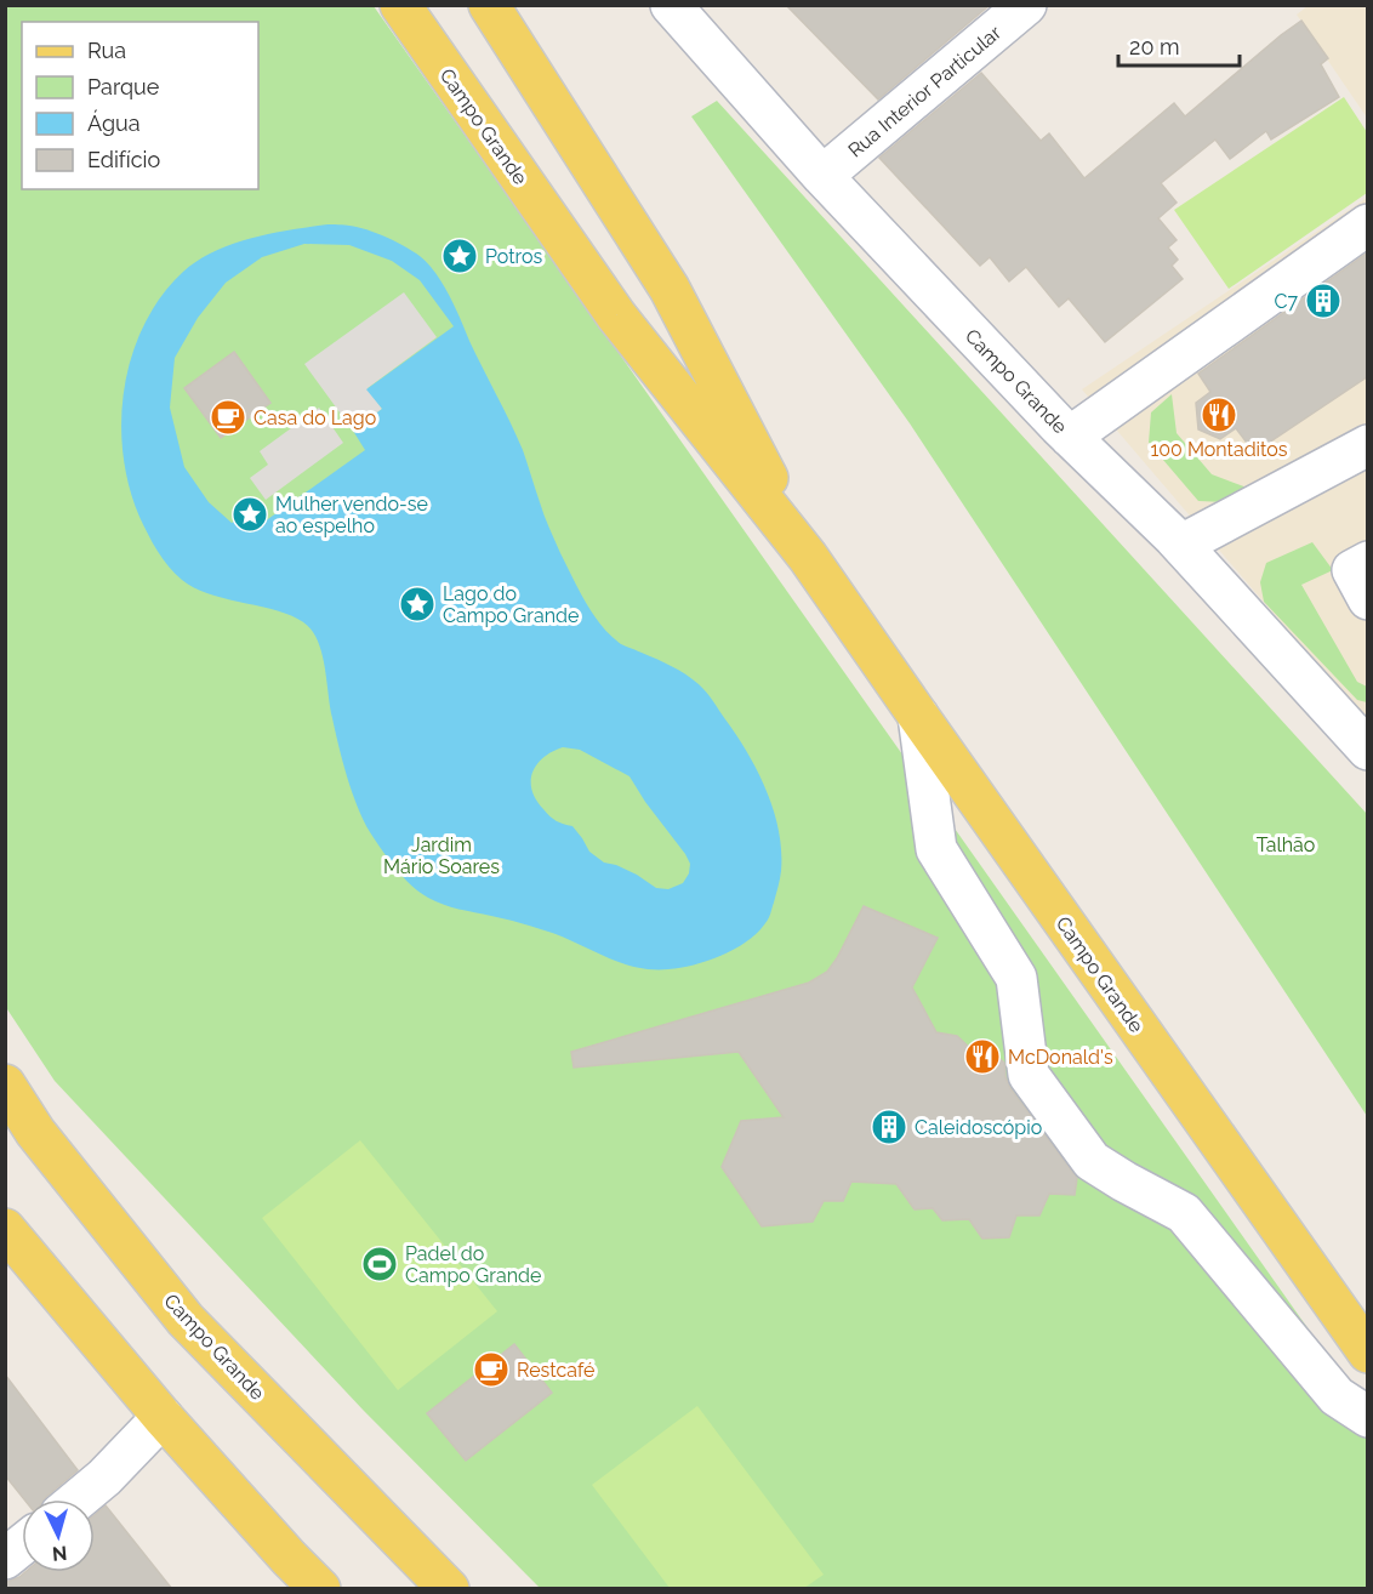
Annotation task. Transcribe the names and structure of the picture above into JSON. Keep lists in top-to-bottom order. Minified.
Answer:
{"streets":{"main road":["Campo Grande"],"street":["Rua Interior Particular"]},"crossings":[["Rua Interior Particular","Campo Grande"]],"parks":["Jardim Mário Soares","Talhão"],"places":{"place":["Potros","Mulher vendo-se ao espelho","Lago do Campo Grande"],"building":["C7","Caleidoscópio"],"restaurant":["100 Montaditos","McDonald's"],"cafe":["Casa do Lago","Restcafé"],"sports":["Padel do Campo Grande"]},"legend":["Rua","Parque","Água","Edifício"],"scale_bar":"20 m","north":"bottom"}
